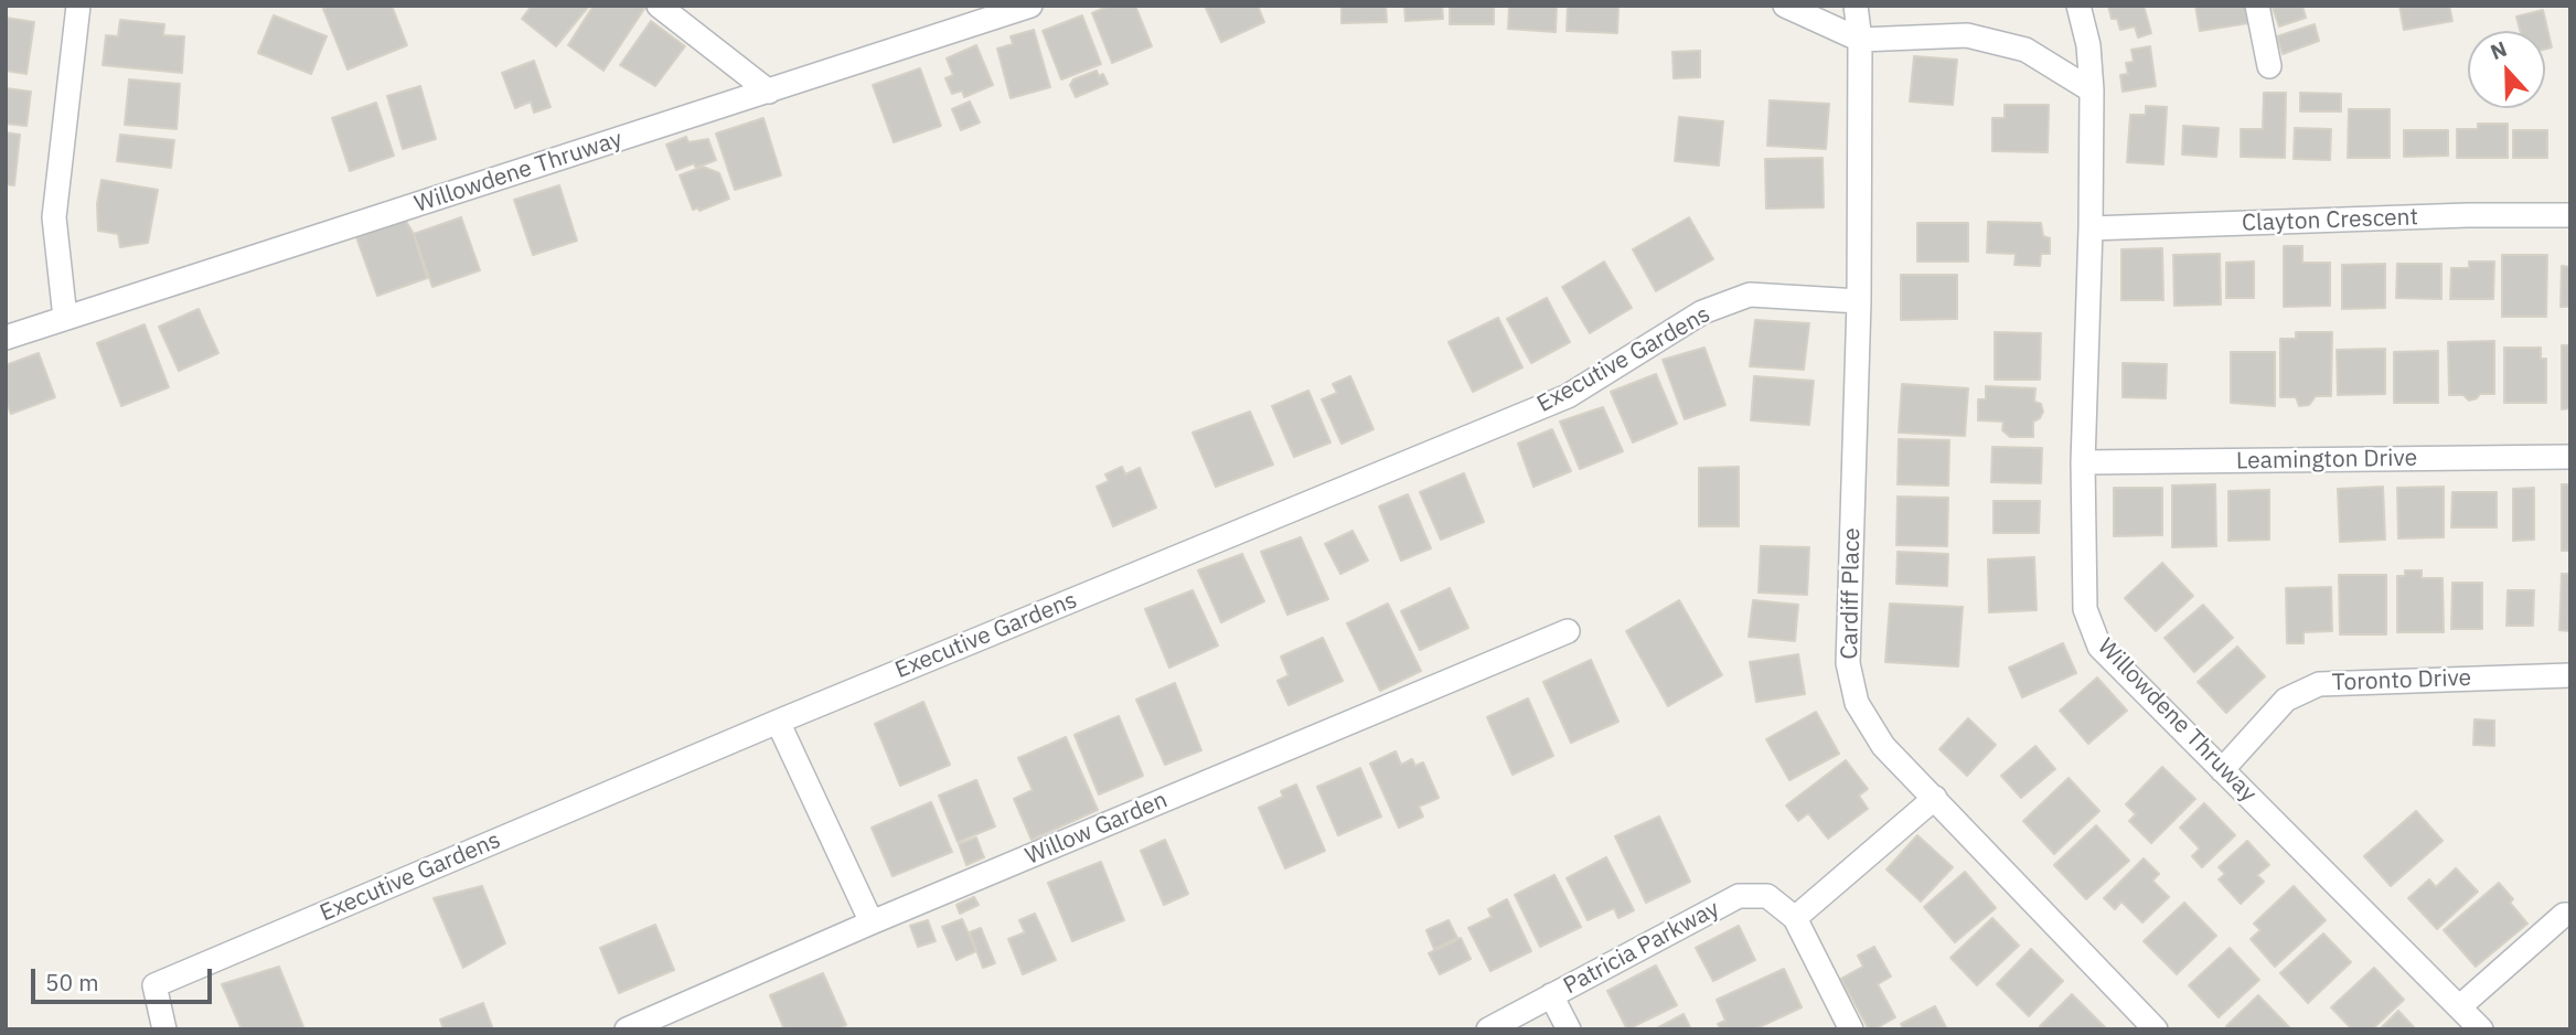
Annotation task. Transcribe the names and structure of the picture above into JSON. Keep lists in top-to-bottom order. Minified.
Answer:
{"streets":{"street":["Willowdene Thruway","Clayton Crescent","Executive Gardens","Leamington Drive","Cardiff Place","Toronto Drive","Willow Garden","Patricia Parkway"]},"crossings":[["Willowdene Thruway","Clayton Crescent"],["Willowdene Thruway","Leamington Drive"],["Willowdene Thruway","Toronto Drive"],["Executive Gardens","Cardiff Place"]],"scale_bar":"50 m","north":"top"}
